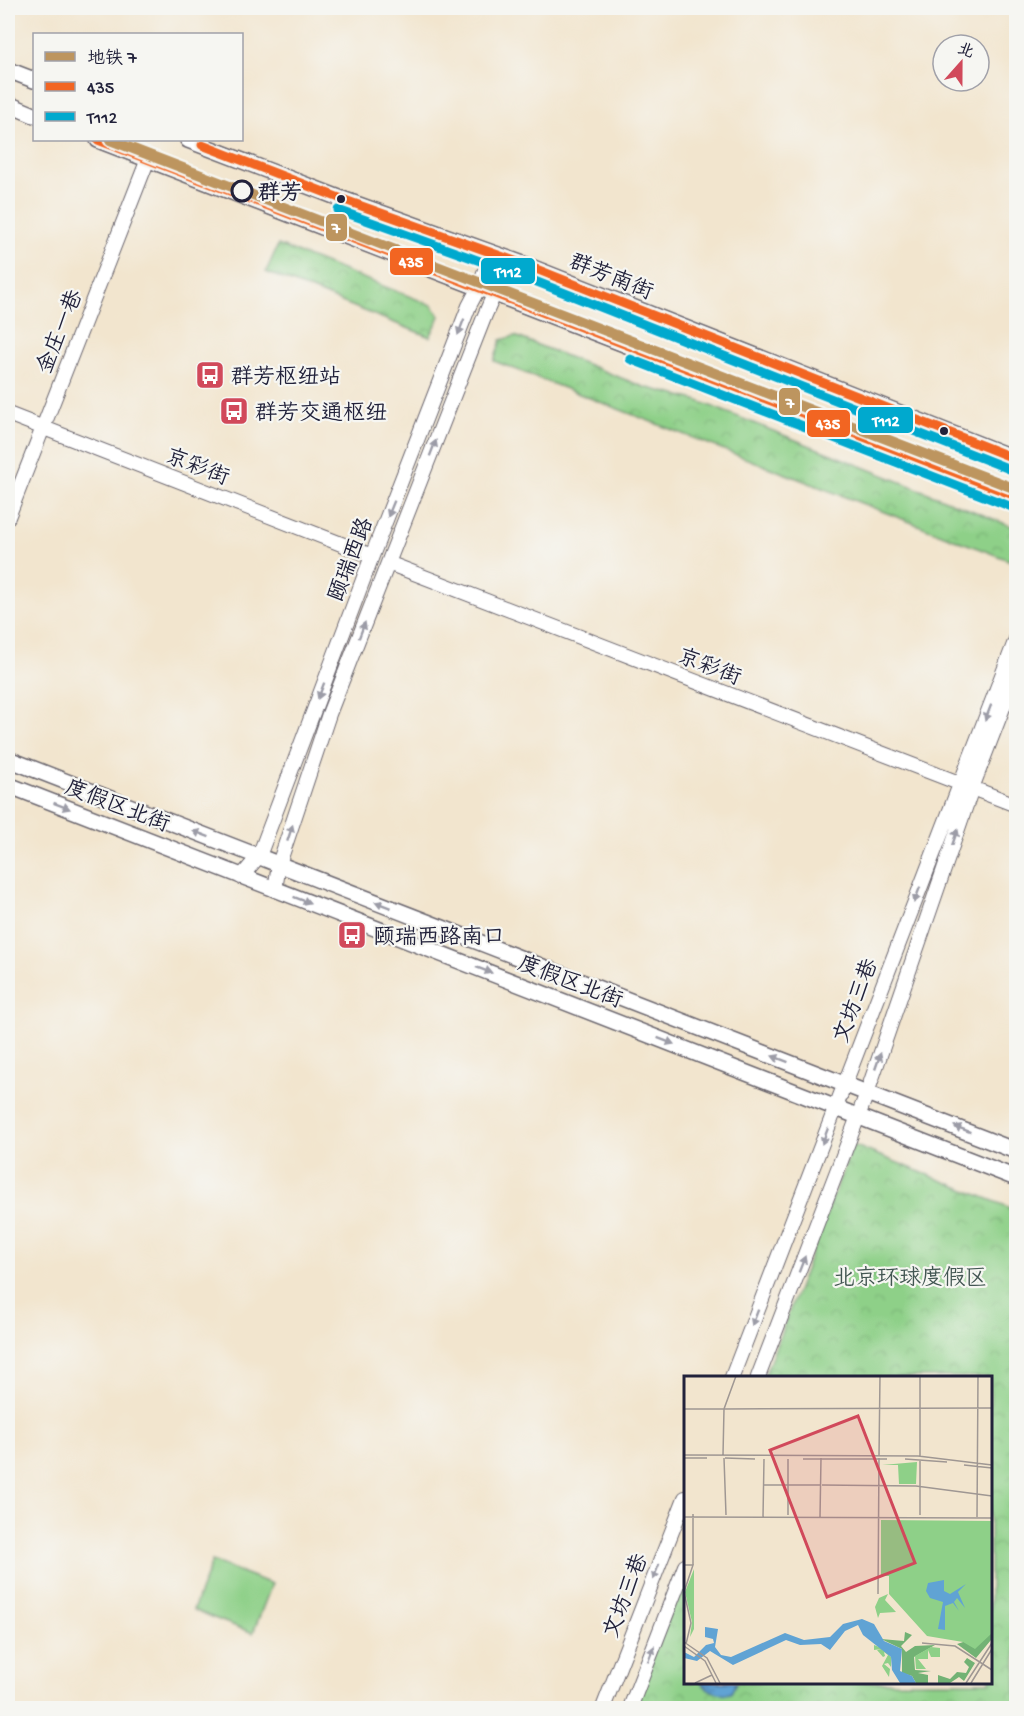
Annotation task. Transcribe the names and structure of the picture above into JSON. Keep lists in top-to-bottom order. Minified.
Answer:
{"streets":{"main road":["群芳南街","金庄一巷","京彩街","颐瑞西路","度假区北街","文坊三巷"]},"crossings":[["群芳南街","颐瑞西路"],["金庄一巷","京彩街"],["京彩街","颐瑞西路"],["京彩街","文坊三巷"],["颐瑞西路","度假区北街"],["度假区北街","文坊三巷"]],"parks":["北京环球度假区"],"places":{"other":["群芳"],"bus stop":["群芳枢纽站","群芳交通枢纽","颐瑞西路南口"]},"lines":["metro line 7","transit line 435","transit line T112"],"legend":["地铁 7","435","T112"],"north":"top"}
